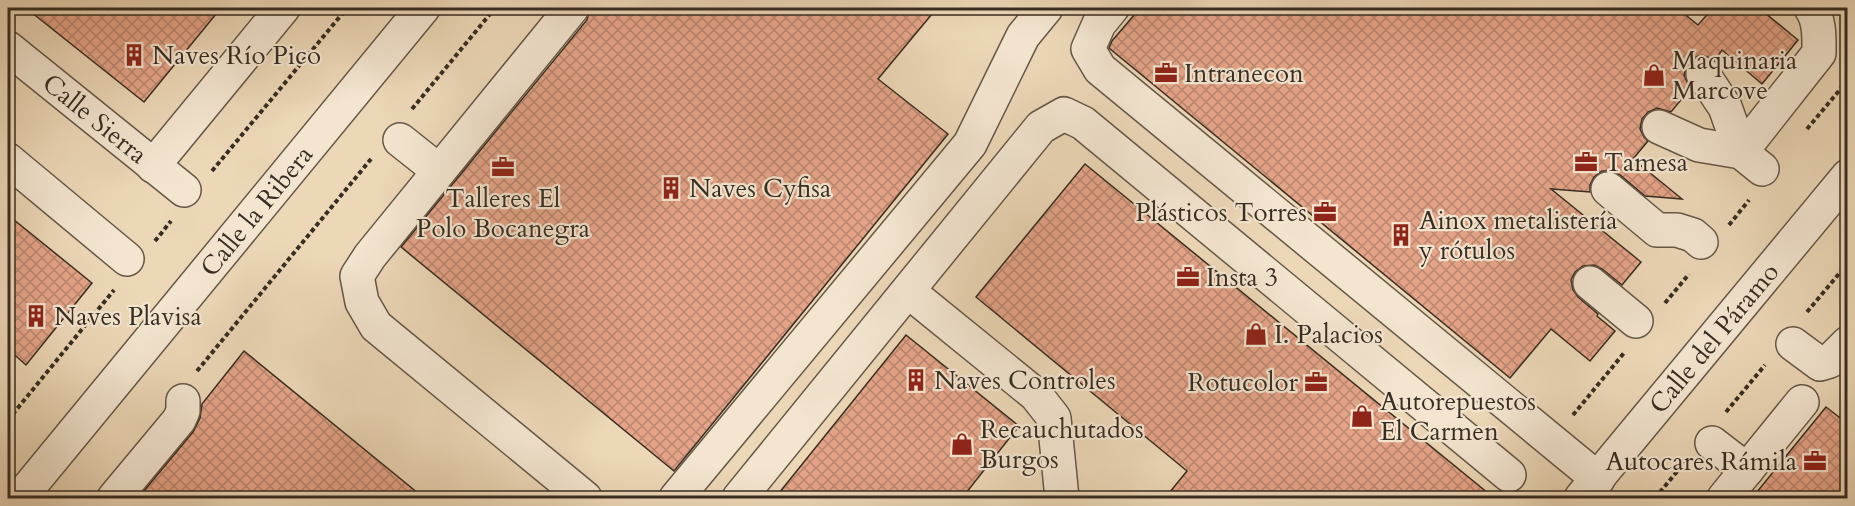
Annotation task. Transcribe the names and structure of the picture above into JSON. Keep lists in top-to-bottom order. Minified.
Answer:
{"streets":{"street":["Calle Sierra","Calle la Ribera","Calle del Páramo"]},"places":{"building":["Naves Río Pico","Naves Cyfisa","Ainox metalistería y rótulos","Naves Plavisa","Naves Controles"],"office":["Intranecon","Tamesa","Talleres El Polo Bocanegra","Plásticos Torres","Insta 3","Rotucolor","Autocares Rámila"],"shop":["Maquinaria Marcove","I. Palacios","Autorepuestos El Carmen","Recauchutados Burgos"]}}
